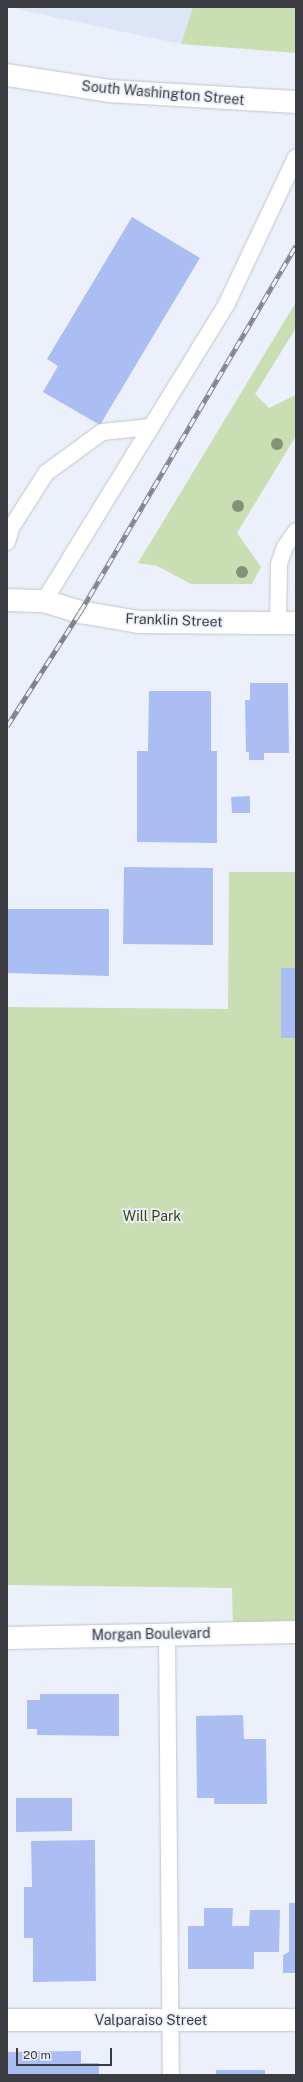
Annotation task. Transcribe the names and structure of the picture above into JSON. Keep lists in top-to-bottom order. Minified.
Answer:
{"streets":{"street":["South Washington Street","Franklin Street","Morgan Boulevard","Valparaiso Street"]},"parks":["Will Park"],"scale_bar":"20 m"}
